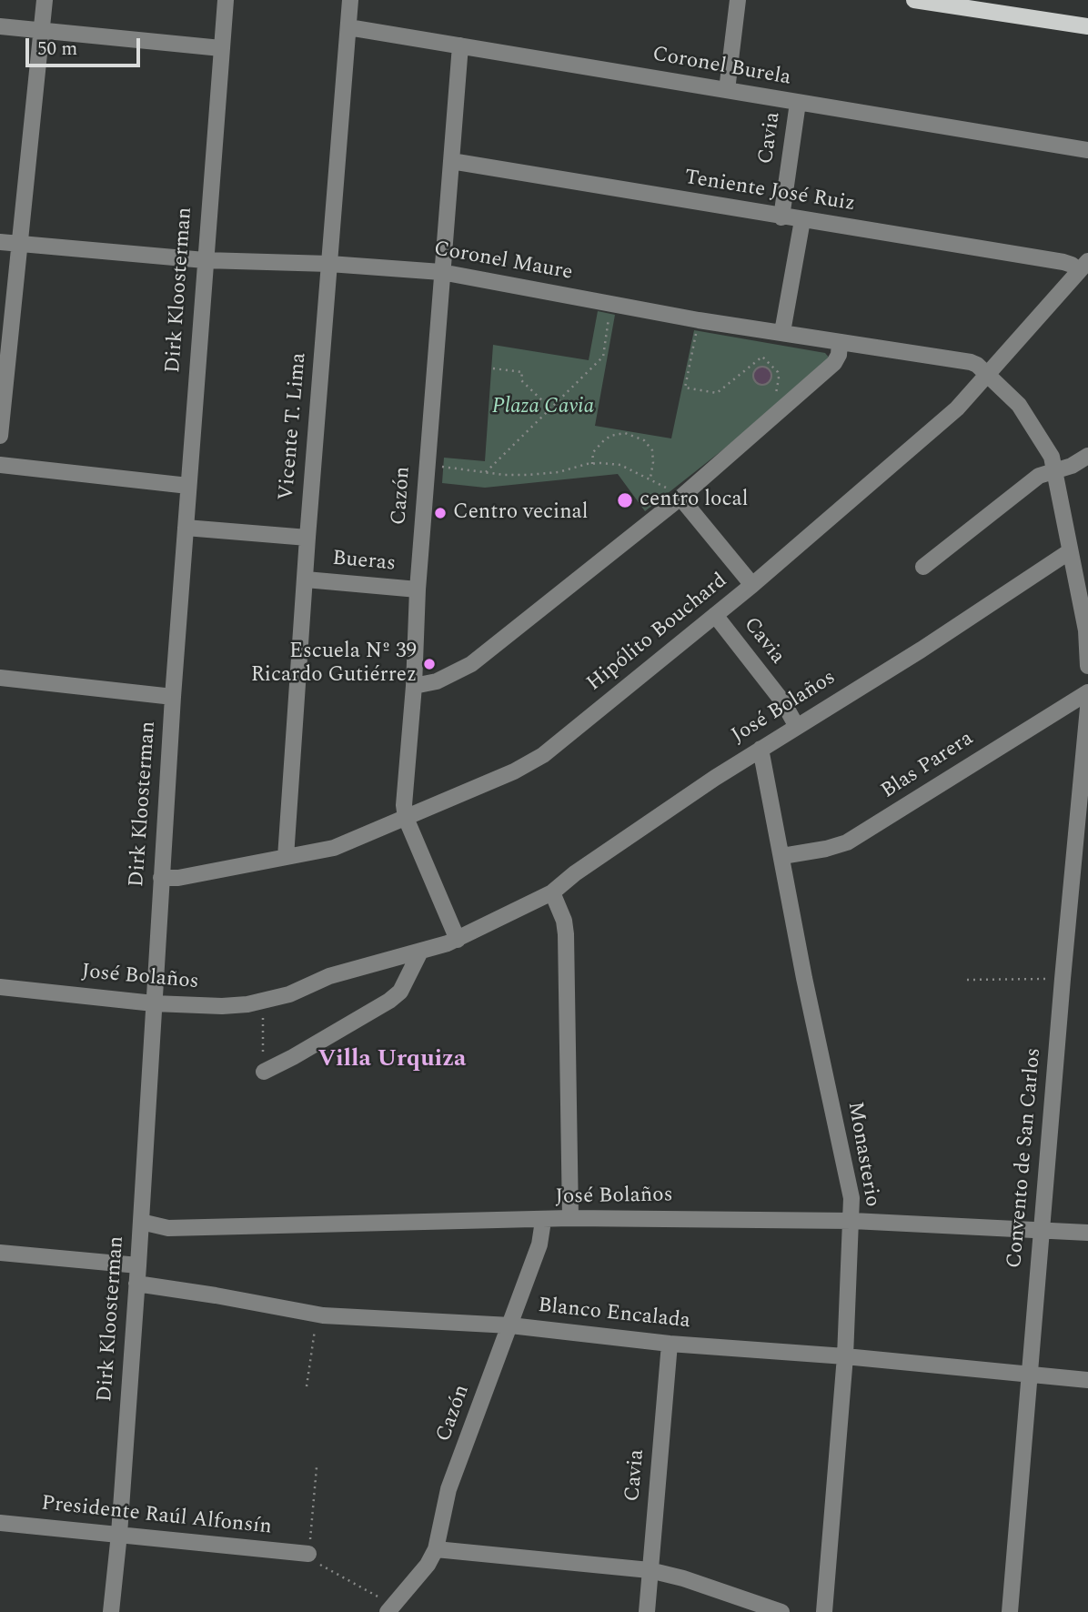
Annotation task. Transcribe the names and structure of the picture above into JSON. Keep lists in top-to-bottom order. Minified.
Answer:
{"streets":{"street":["Coronel Burela","Cavia","Teniente José Ruiz","Coronel Maure","Dirk Kloosterman","Vicente T. Lima","Cazón","Bueras","Hipólito Bouchard","José Bolaños","Blas Parera","Monasterio","Convento de San Carlos","Blanco Encalada","Presidente Raúl Alfonsín"]},"crossings":[["Coronel Burela","Cavia"],["Coronel Burela","Vicente T. Lima"],["Coronel Burela","Cazón"],["Cavia","Teniente José Ruiz"],["Cavia","Hipólito Bouchard"],["Cavia","José Bolaños"],["Cavia","Blanco Encalada"],["Teniente José Ruiz","Cazón"],["Teniente José Ruiz","Hipólito Bouchard"],["Coronel Maure","Dirk Kloosterman"],["Coronel Maure","Vicente T. Lima"],["Coronel Maure","Cazón"],["Coronel Maure","Hipólito Bouchard"],["Dirk Kloosterman","Bueras"],["Dirk Kloosterman","Hipólito Bouchard"],["Dirk Kloosterman","José Bolaños"],["Dirk Kloosterman","Blanco Encalada"],["Dirk Kloosterman","Presidente Raúl Alfonsín"],["Vicente T. Lima","Bueras"],["Vicente T. Lima","Hipólito Bouchard"],["Cazón","Bueras"],["Cazón","Hipólito Bouchard"],["Cazón","José Bolaños"],["Cazón","Blanco Encalada"],["José Bolaños","Monasterio"],["José Bolaños","Convento de San Carlos"],["Blas Parera","Monasterio"],["Monasterio","Blanco Encalada"],["Convento de San Carlos","Blanco Encalada"]],"districts":["Villa Urquiza"],"parks":["Plaza Cavia"],"places":["centro local","Centro vecinal","Escuela Nº 39 Ricardo Gutiérrez"],"scale_bar":"50 m"}
